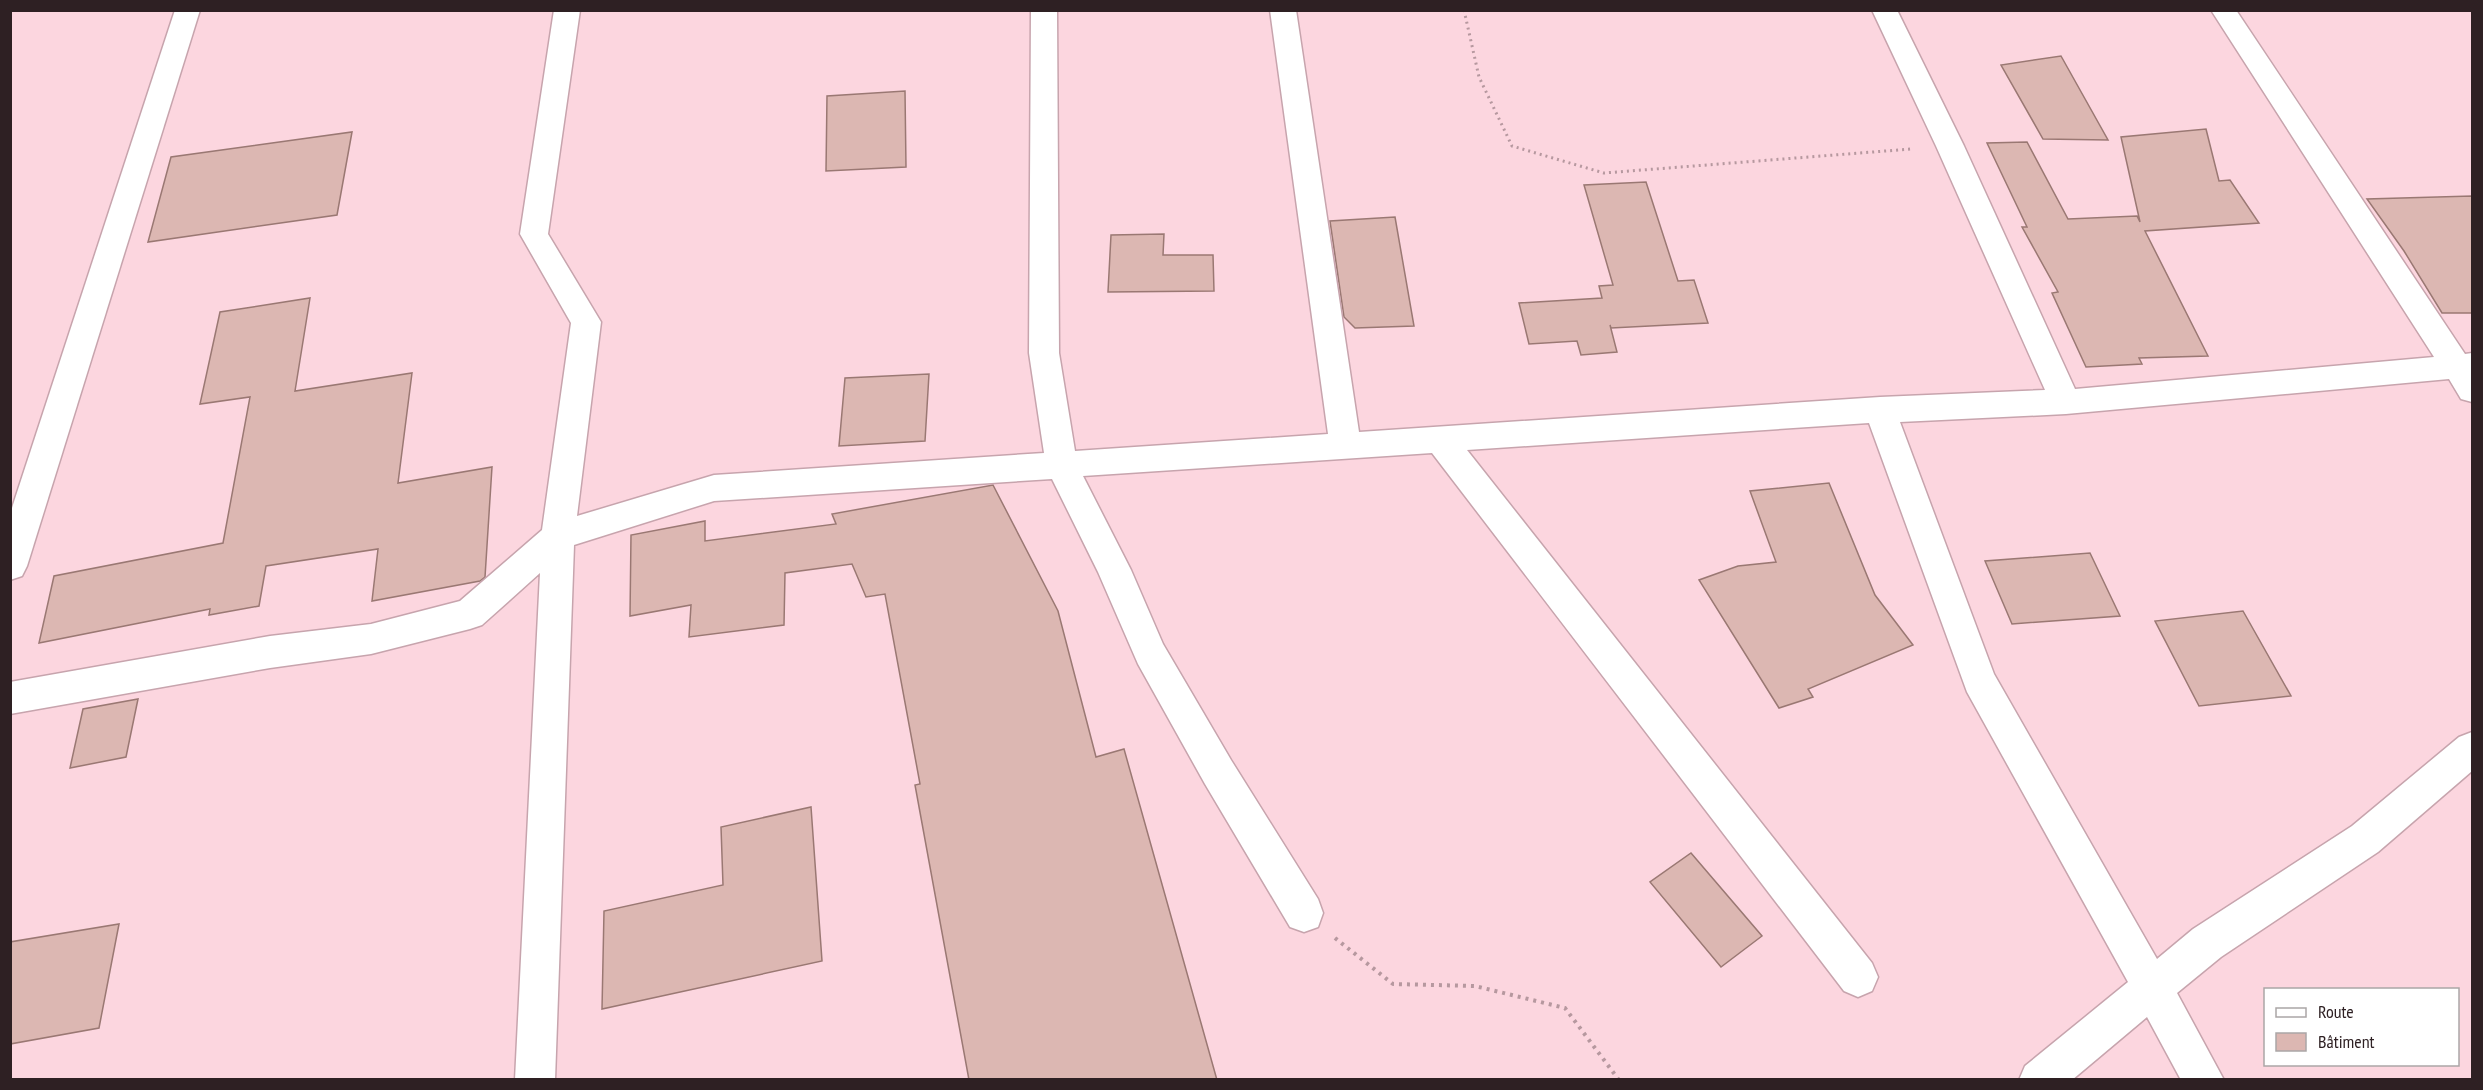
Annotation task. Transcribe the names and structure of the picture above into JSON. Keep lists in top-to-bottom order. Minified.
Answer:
{"legend":["Route","Bâtiment"]}
